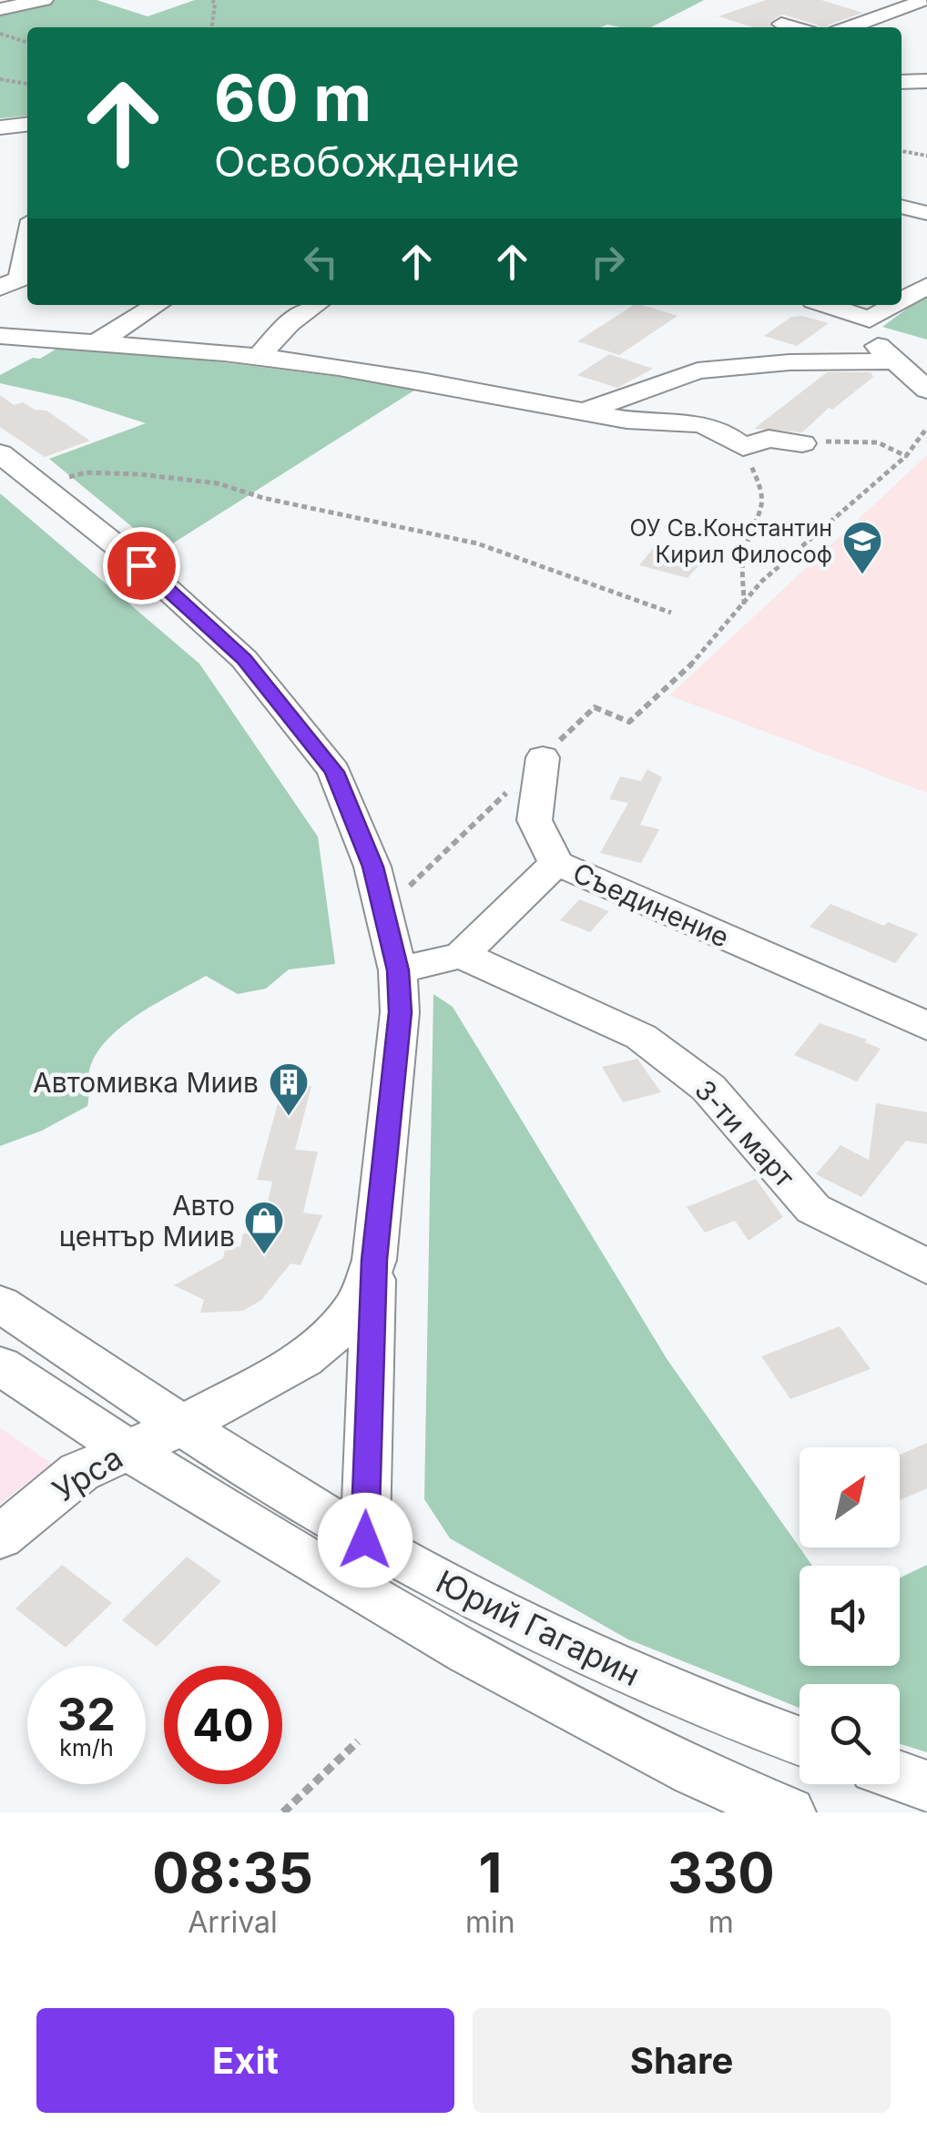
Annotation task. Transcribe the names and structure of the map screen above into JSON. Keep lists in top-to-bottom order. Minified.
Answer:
{"streets":{"street":["Съединение","3-ти март","Урса","Юрий Гагарин"]},"crossings":[["Съединение","3-ти март"],["Урса","Юрий Гагарин"]],"places":{"school or university":["ОУ Св.Константин Кирил Философ"],"building":["Автомивка Миив"],"shop":["Авто център Миив"]},"north":"top right","page":{"turn":["60 m","Освобождение"],"speed":"32 km/h","limit":"40","eta":["08:35","Arrival","1","min","330","m"],"buttons":["Exit","Share"]}}
